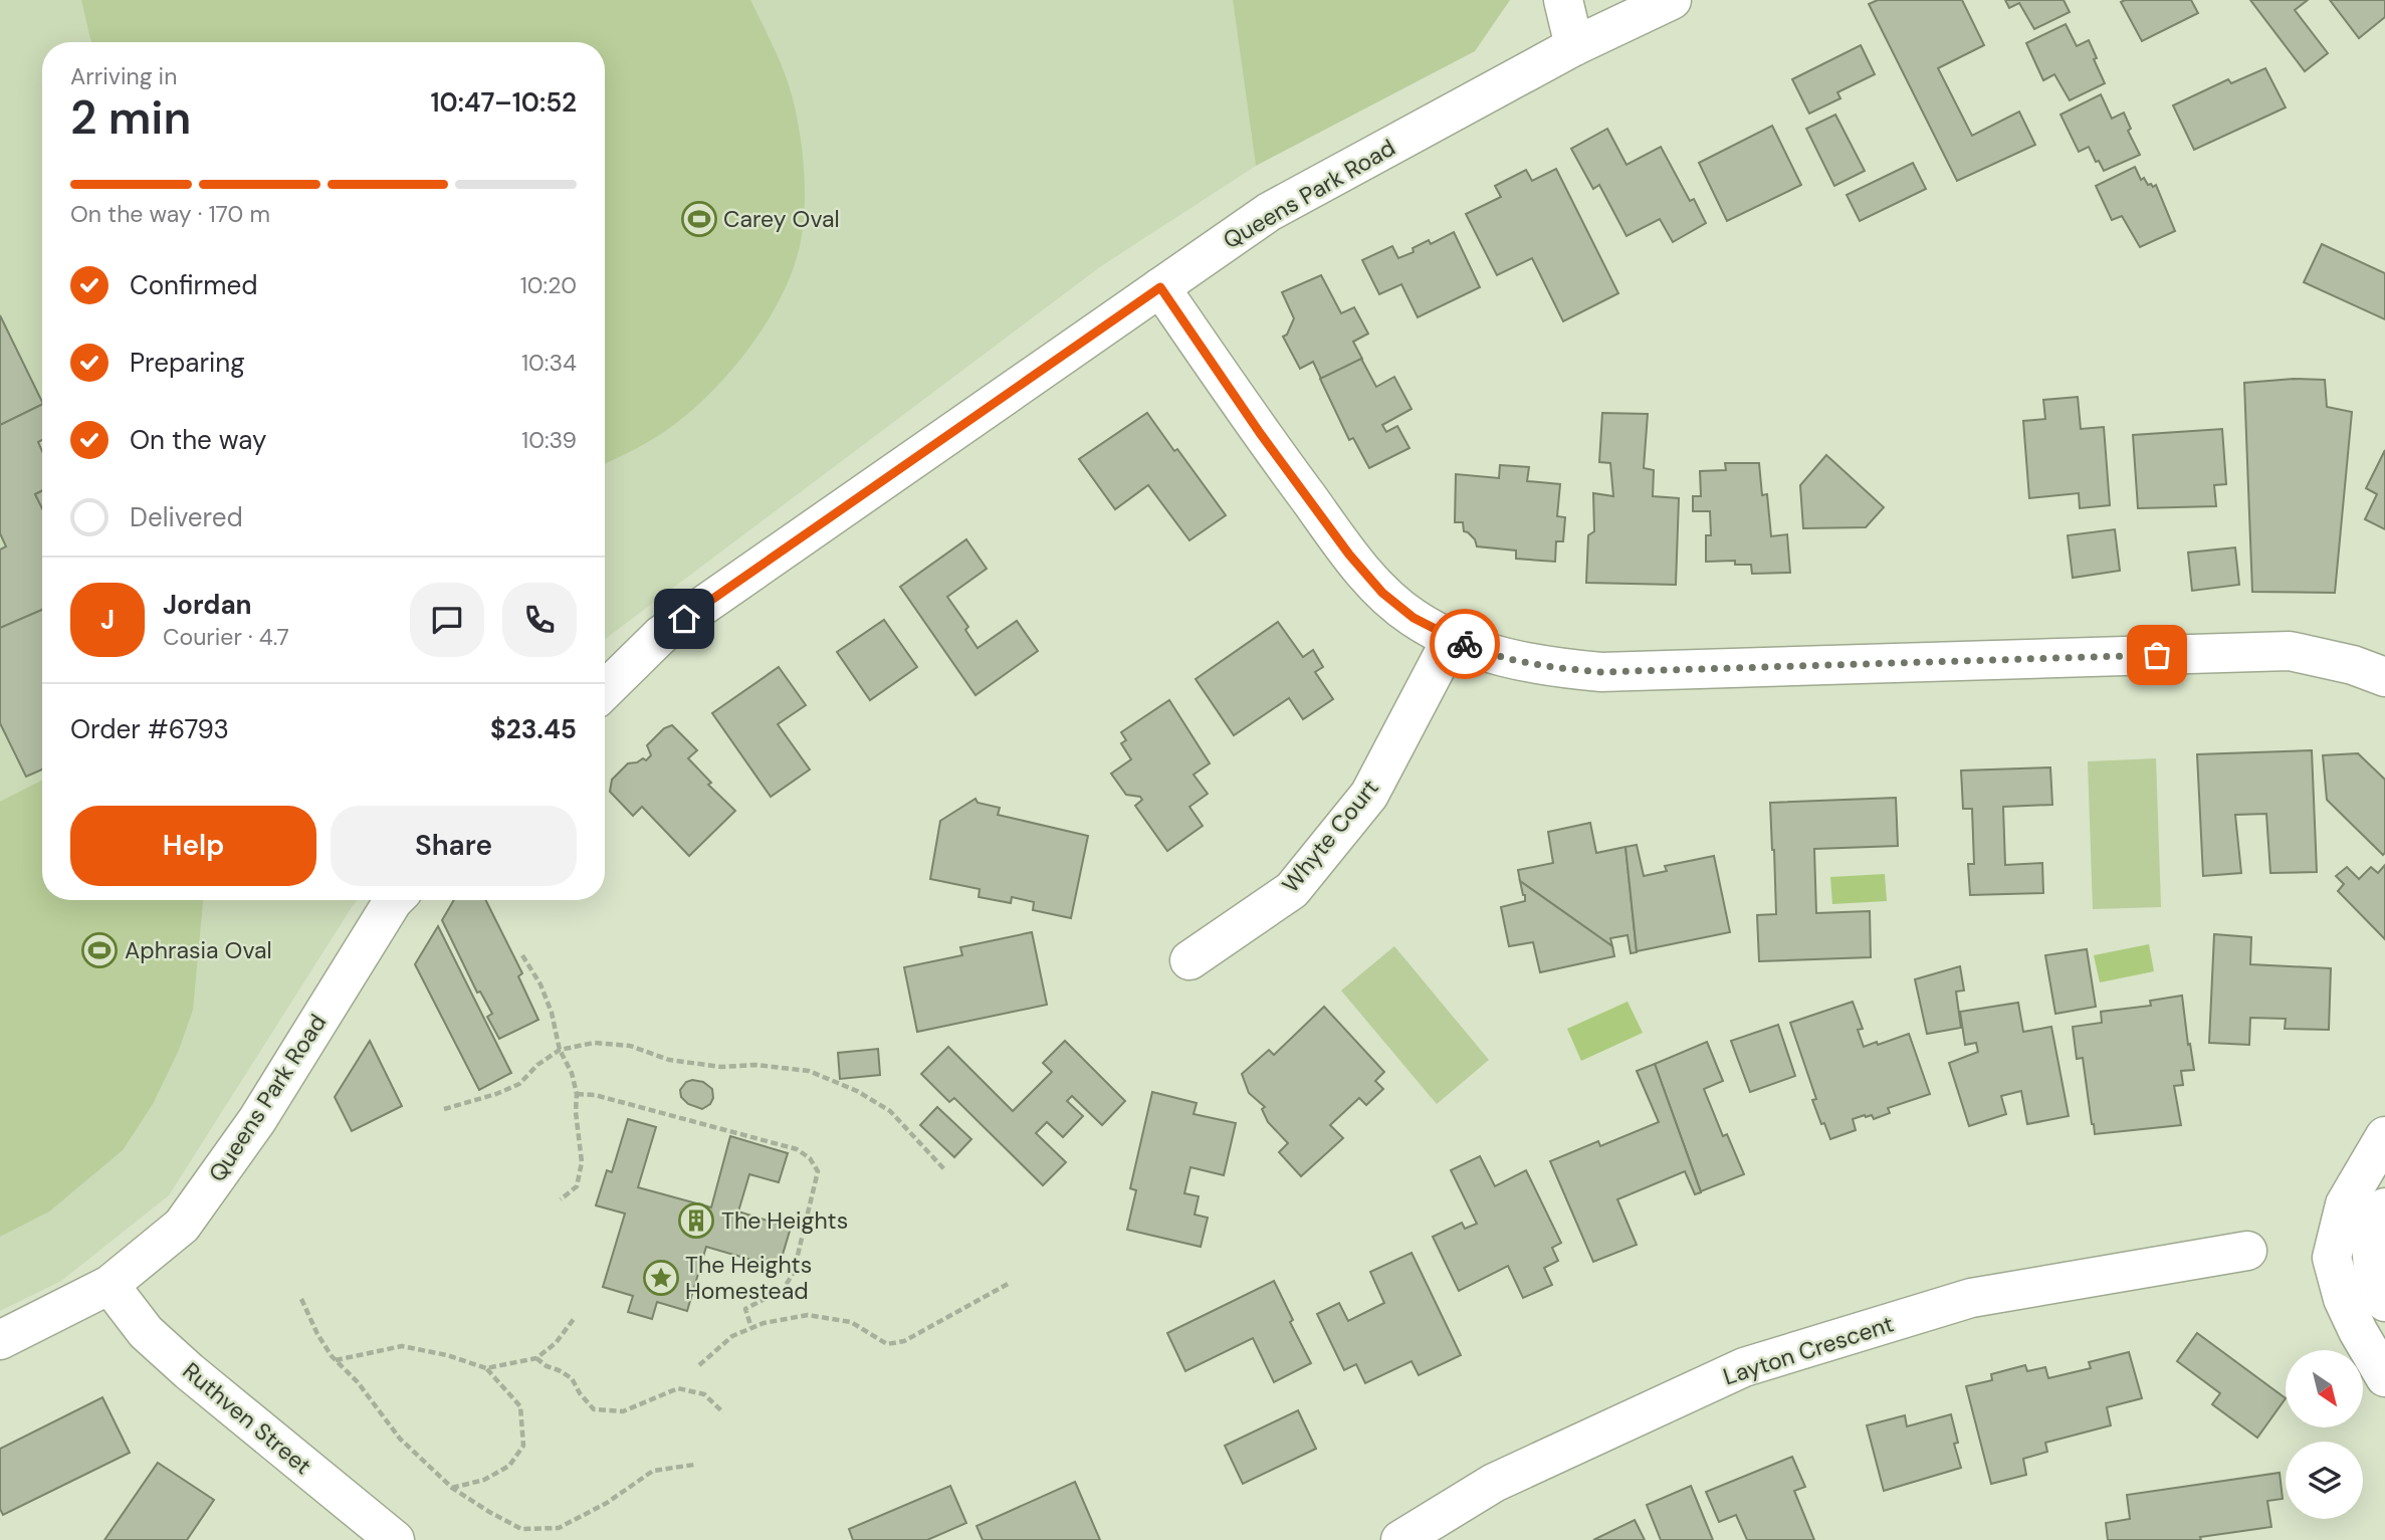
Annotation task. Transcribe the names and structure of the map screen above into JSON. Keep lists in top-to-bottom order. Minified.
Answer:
{"streets":{"street":["Queens Park Road","Whyte Court","Layton Crescent","Ruthven Street"]},"crossings":[["Queens Park Road","Ruthven Street"]],"places":{"sports":["Carey Oval","Aphrasia Oval"],"building":["The Heights"],"place":["The Heights Homestead"]},"north":"bottom right","page":{"heading":["2 min","Arriving in","10:47–10:52"],"panel":["Jordan","Courier · 4.7","Order #6793","$23.45"],"bar":"On the way · 170 m","list":[["Confirmed","10:20"],["Preparing","10:34"],["On the way","10:39"],"Delivered"],"round":"J","buttons":["Help","Share"]}}
